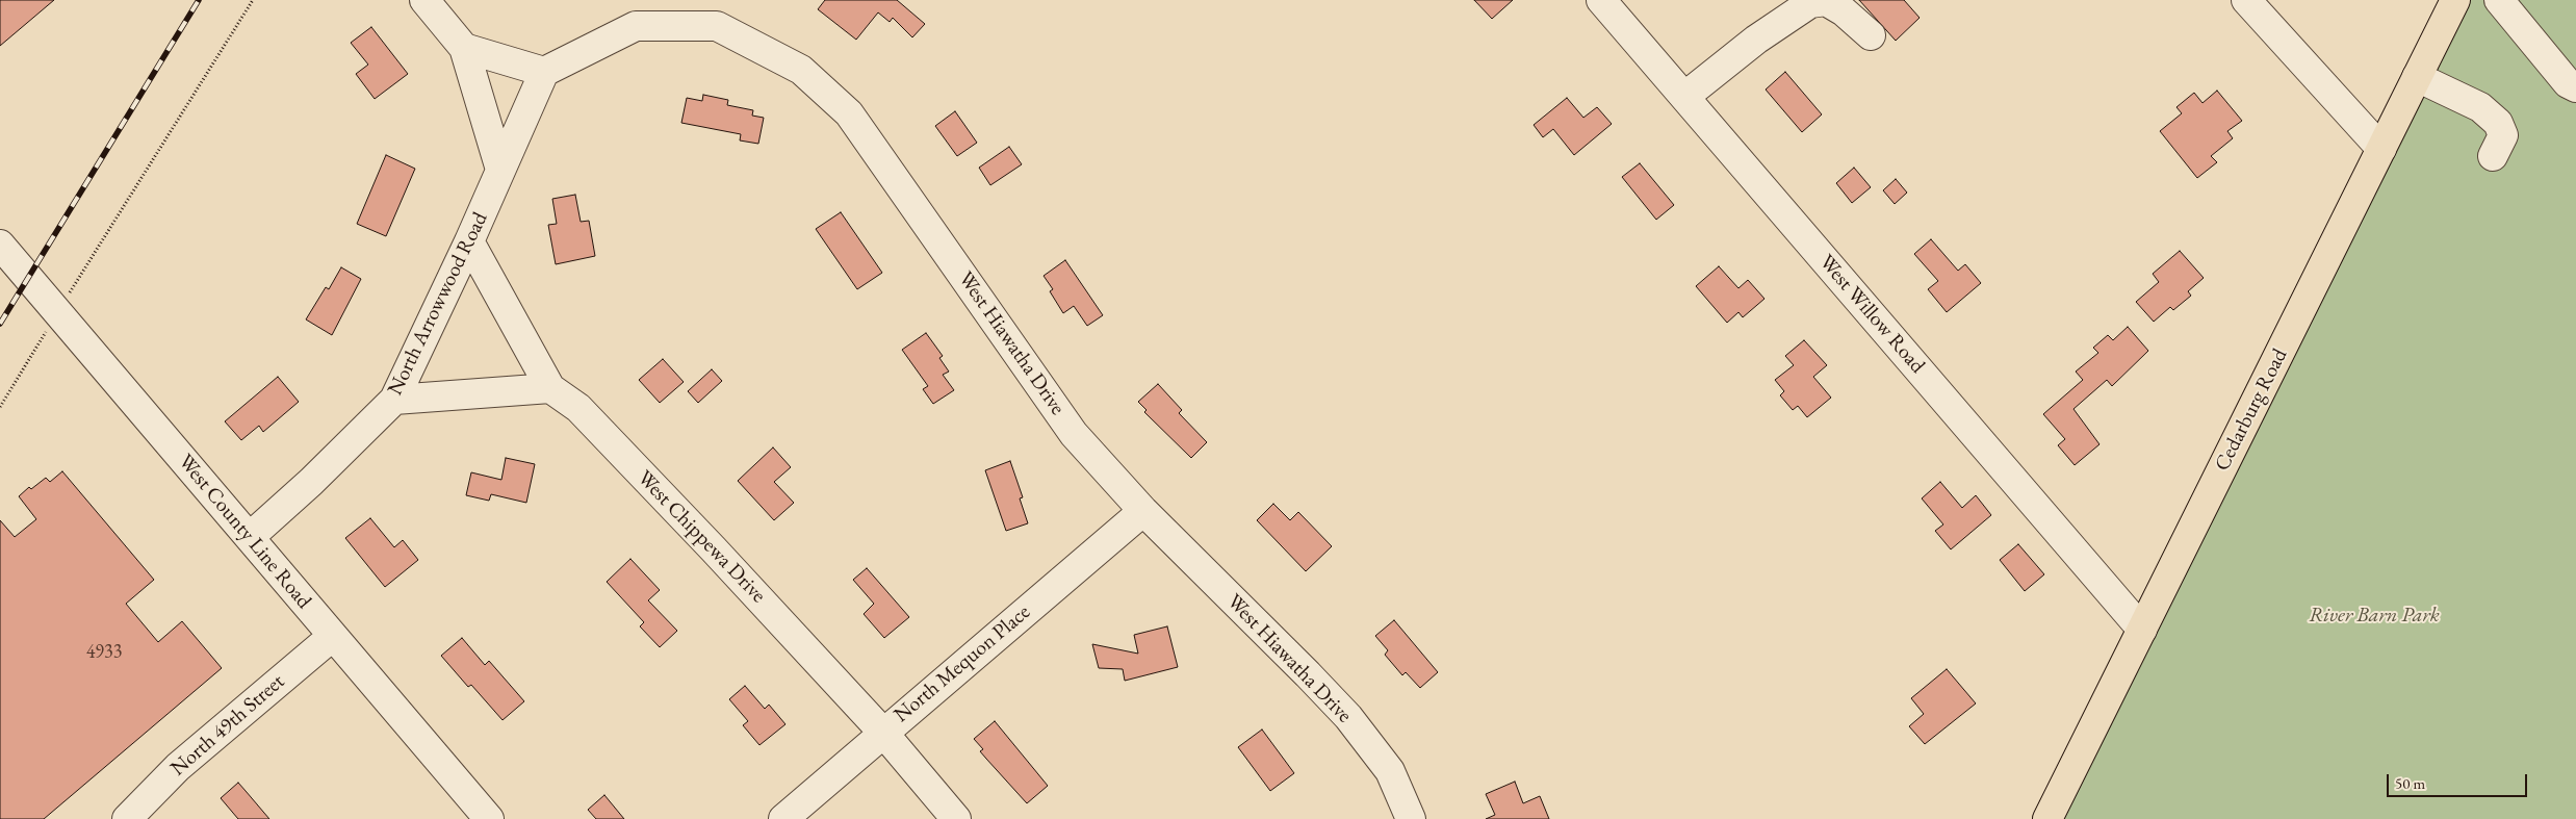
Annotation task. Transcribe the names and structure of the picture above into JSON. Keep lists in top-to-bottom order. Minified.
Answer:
{"streets":{"main road":["Cedarburg Road"],"street":["North Arrowwood Road","West Willow Road","West Hiawatha Drive","West County Line Road","West Chippewa Drive","North Mequon Place","North 49th Street"]},"crossings":[["North Arrowwood Road","West County Line Road"],["North Arrowwood Road","West Chippewa Drive"],["West Willow Road","Cedarburg Road"],["West Hiawatha Drive","North Mequon Place"],["West County Line Road","North 49th Street"],["West Chippewa Drive","North Mequon Place"]],"parks":["River Barn Park"],"house_numbers":["4933"],"scale_bar":"50 m"}
